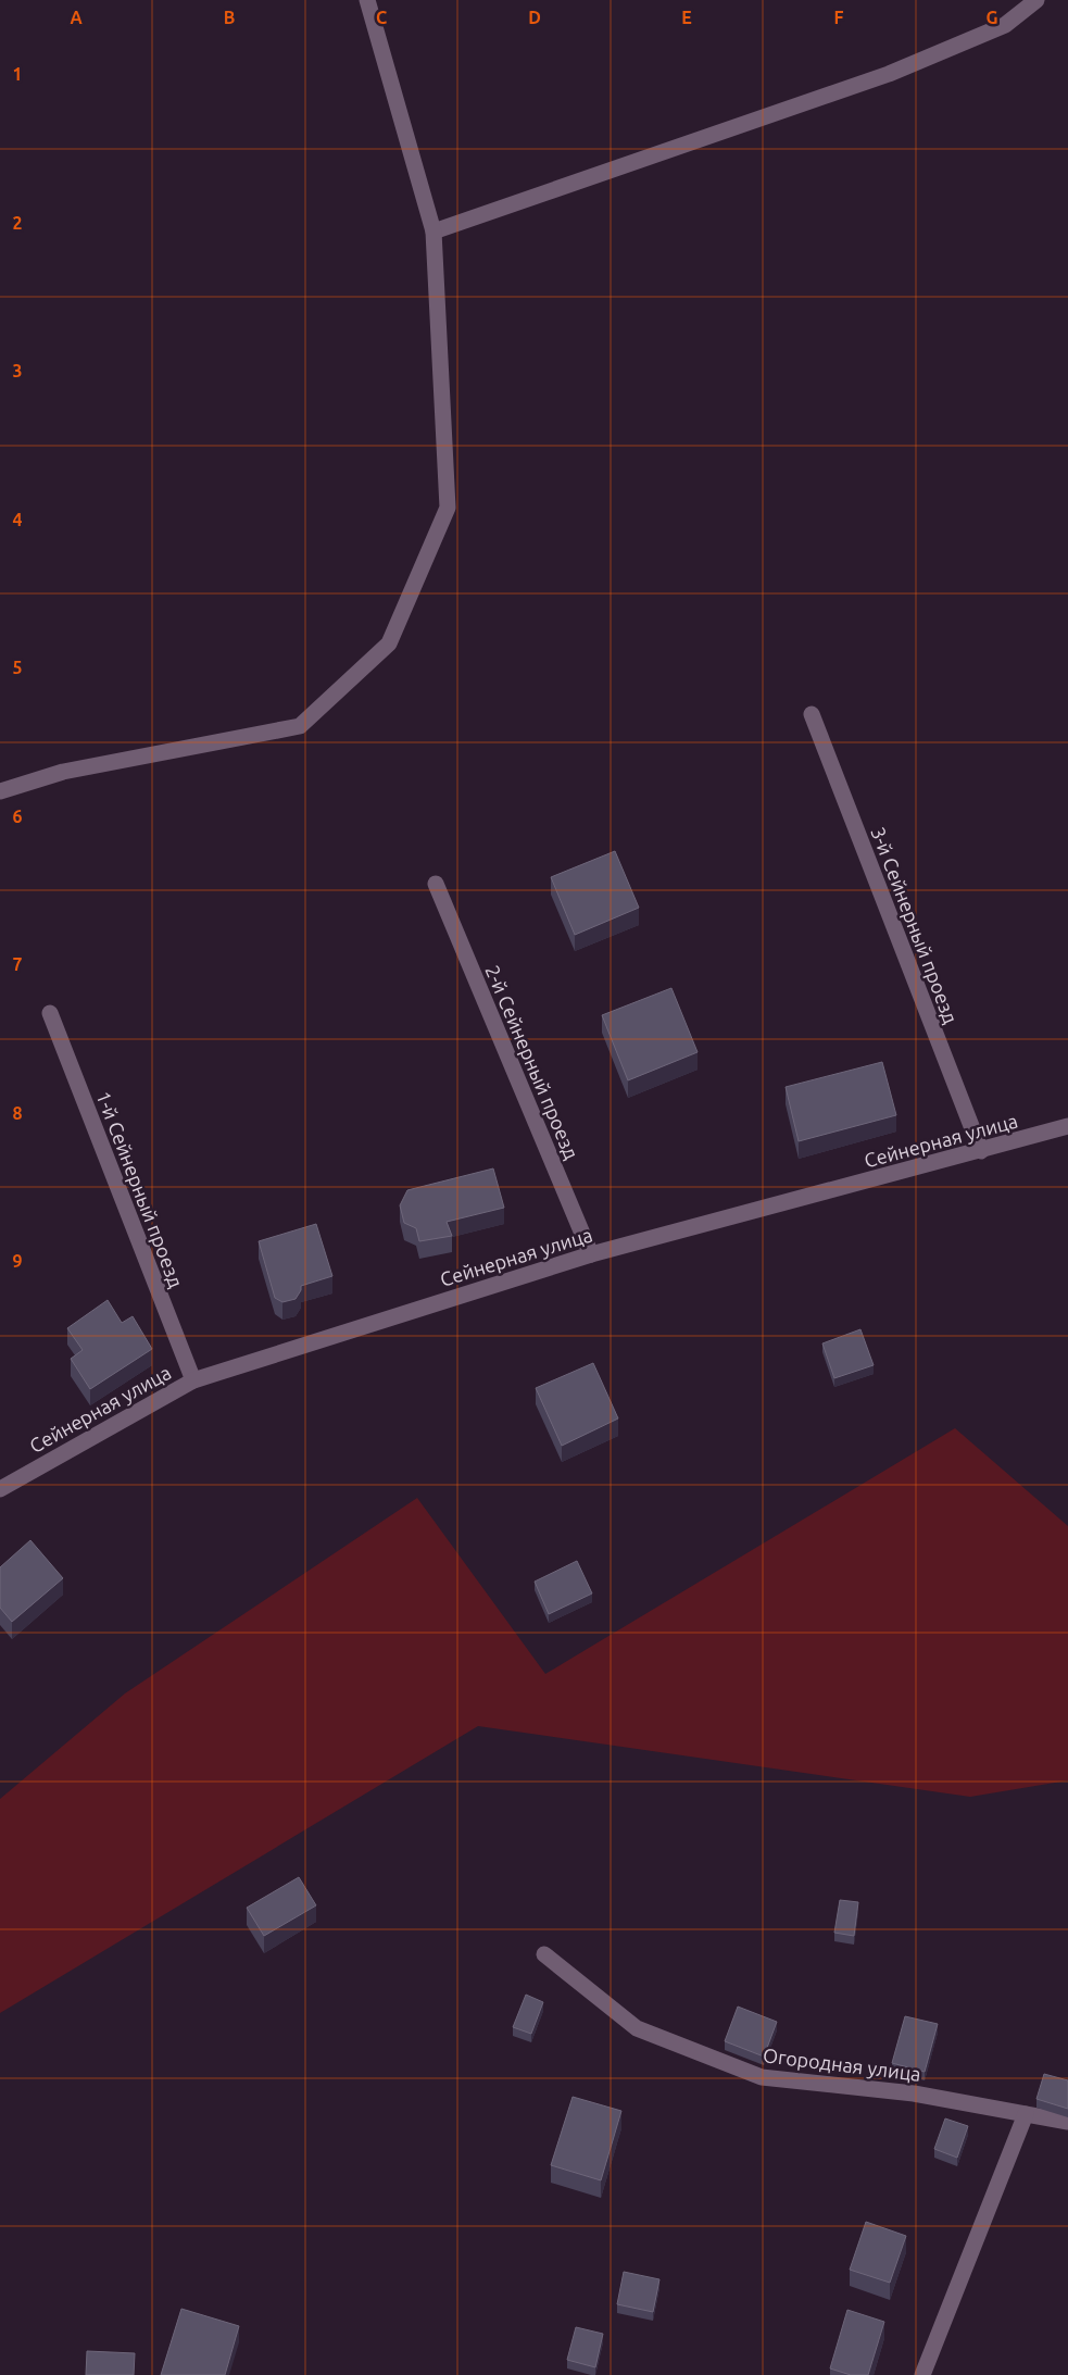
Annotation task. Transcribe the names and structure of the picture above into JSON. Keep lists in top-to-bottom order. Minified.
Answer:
{"streets":{"lane":["3-й Сейнерный проезд","2-й Сейнерный проезд","Сейнерная улица","1-й Сейнерный проезд","Огородная улица"]},"crossings":[["3-й Сейнерный проезд","Сейнерная улица"],["2-й Сейнерный проезд","Сейнерная улица"],["Сейнерная улица","1-й Сейнерный проезд"]],"grid":{"columns":["A","B","C","D","E","F","G"],"rows":["1","2","3","4","5","6","7","8","9"]}}
